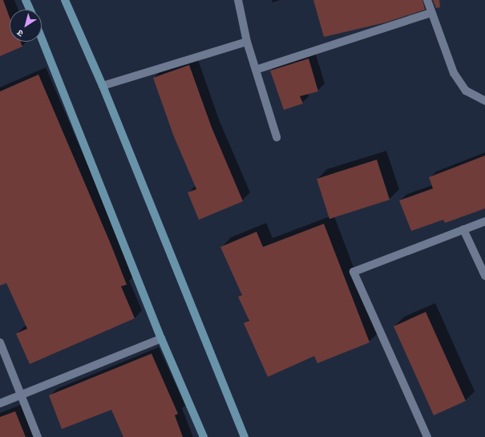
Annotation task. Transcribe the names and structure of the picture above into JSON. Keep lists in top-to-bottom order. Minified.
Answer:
{"north":"bottom left"}
